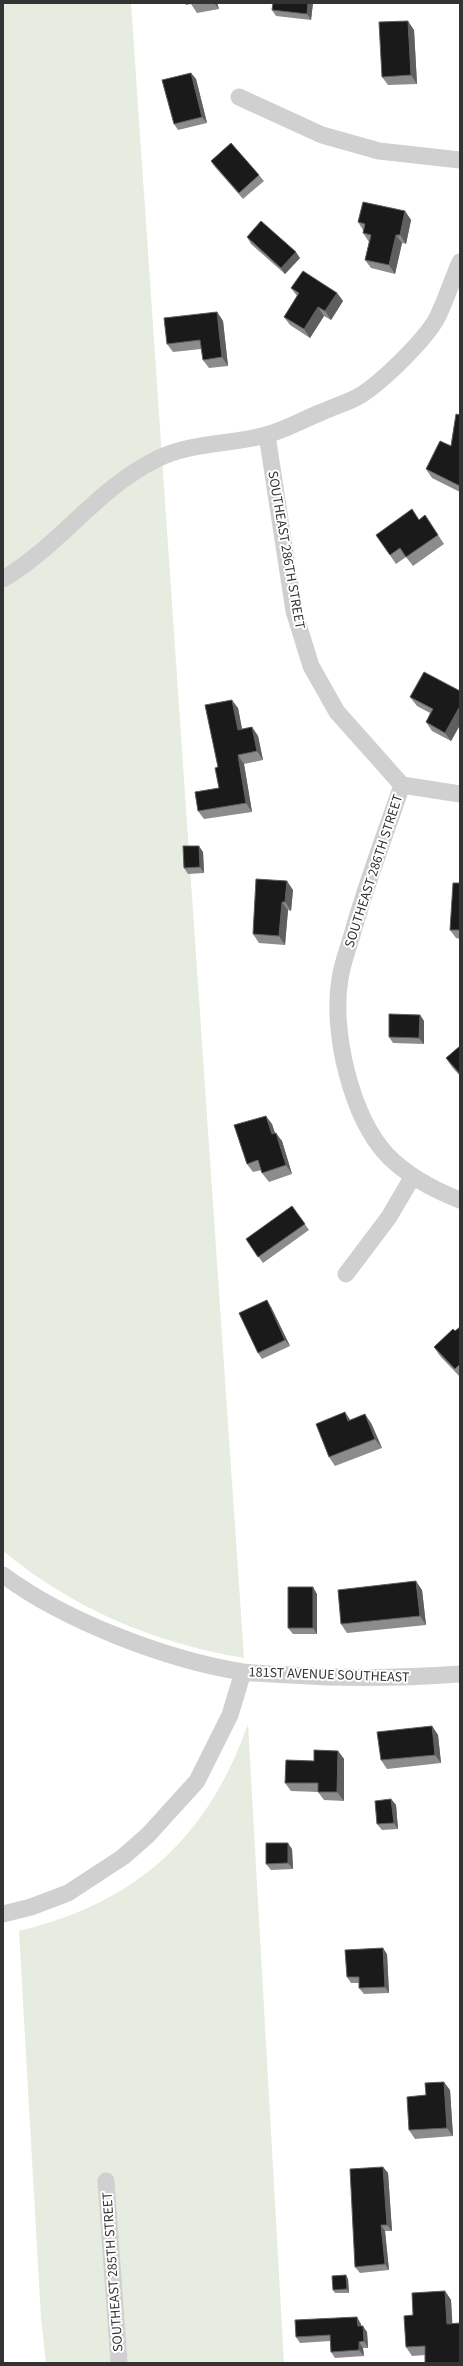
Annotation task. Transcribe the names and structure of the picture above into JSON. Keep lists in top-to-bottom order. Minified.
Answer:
{"streets":{"street":["SOUTHEAST 286TH STREET","181ST AVENUE SOUTHEAST","SOUTHEAST 285TH STREET"]}}
